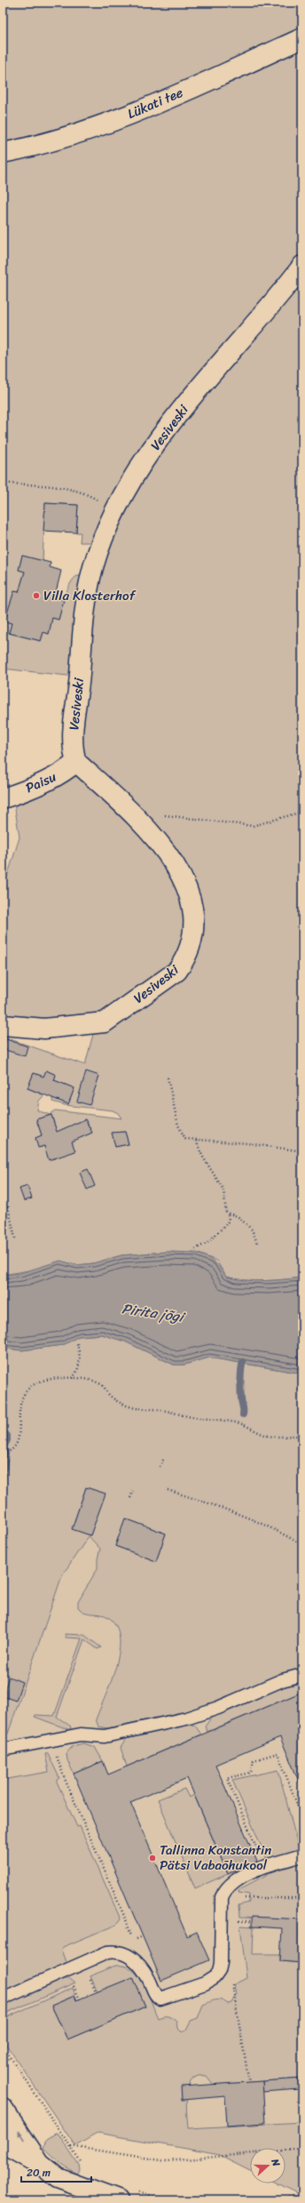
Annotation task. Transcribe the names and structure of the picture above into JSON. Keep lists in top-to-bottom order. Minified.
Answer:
{"streets":{"street":["Lükati tee","Vesiveski","Paisu"]},"crossings":[["Vesiveski","Paisu"]],"water":["Pirita jõgi"],"places":["Villa Klosterhof","Tallinna Konstantin Pätsi Vabaõhukool"],"scale_bar":"20 m","north":"right"}
